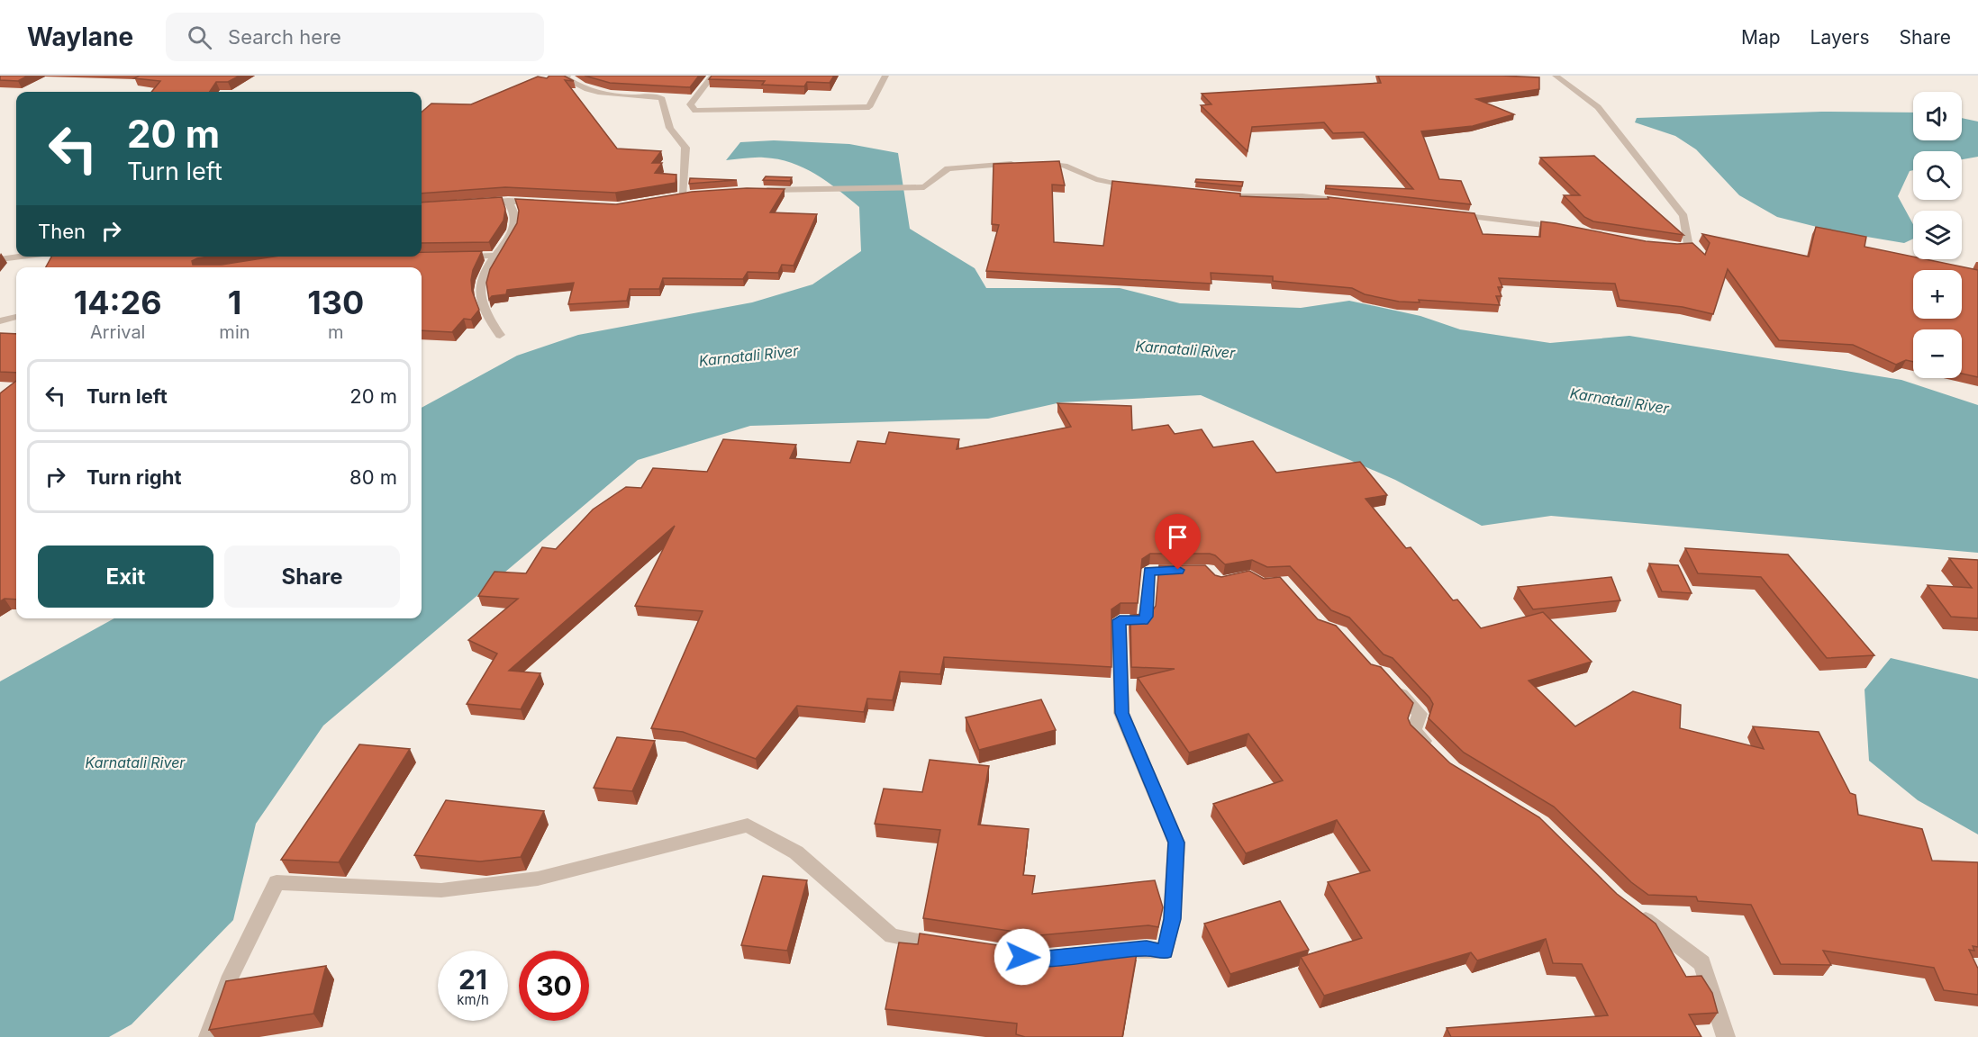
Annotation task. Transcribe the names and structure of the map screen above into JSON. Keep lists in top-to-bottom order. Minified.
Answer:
{"water":["Karnatali River"],"page":{"header":"Waylane","search":"Search here","nav":["Map","Layers","Share"],"map_buttons":["+","−"],"turn":["20 m","Turn left"],"then":"Then","eta":["14:26","Arrival","1","min","130","m"],"list":[{"name":"Turn left","value":"20 m"},{"name":"Turn right","value":"80 m"}],"buttons":["Exit","Share"],"speed":"21 km/h","limit":"30"}}
